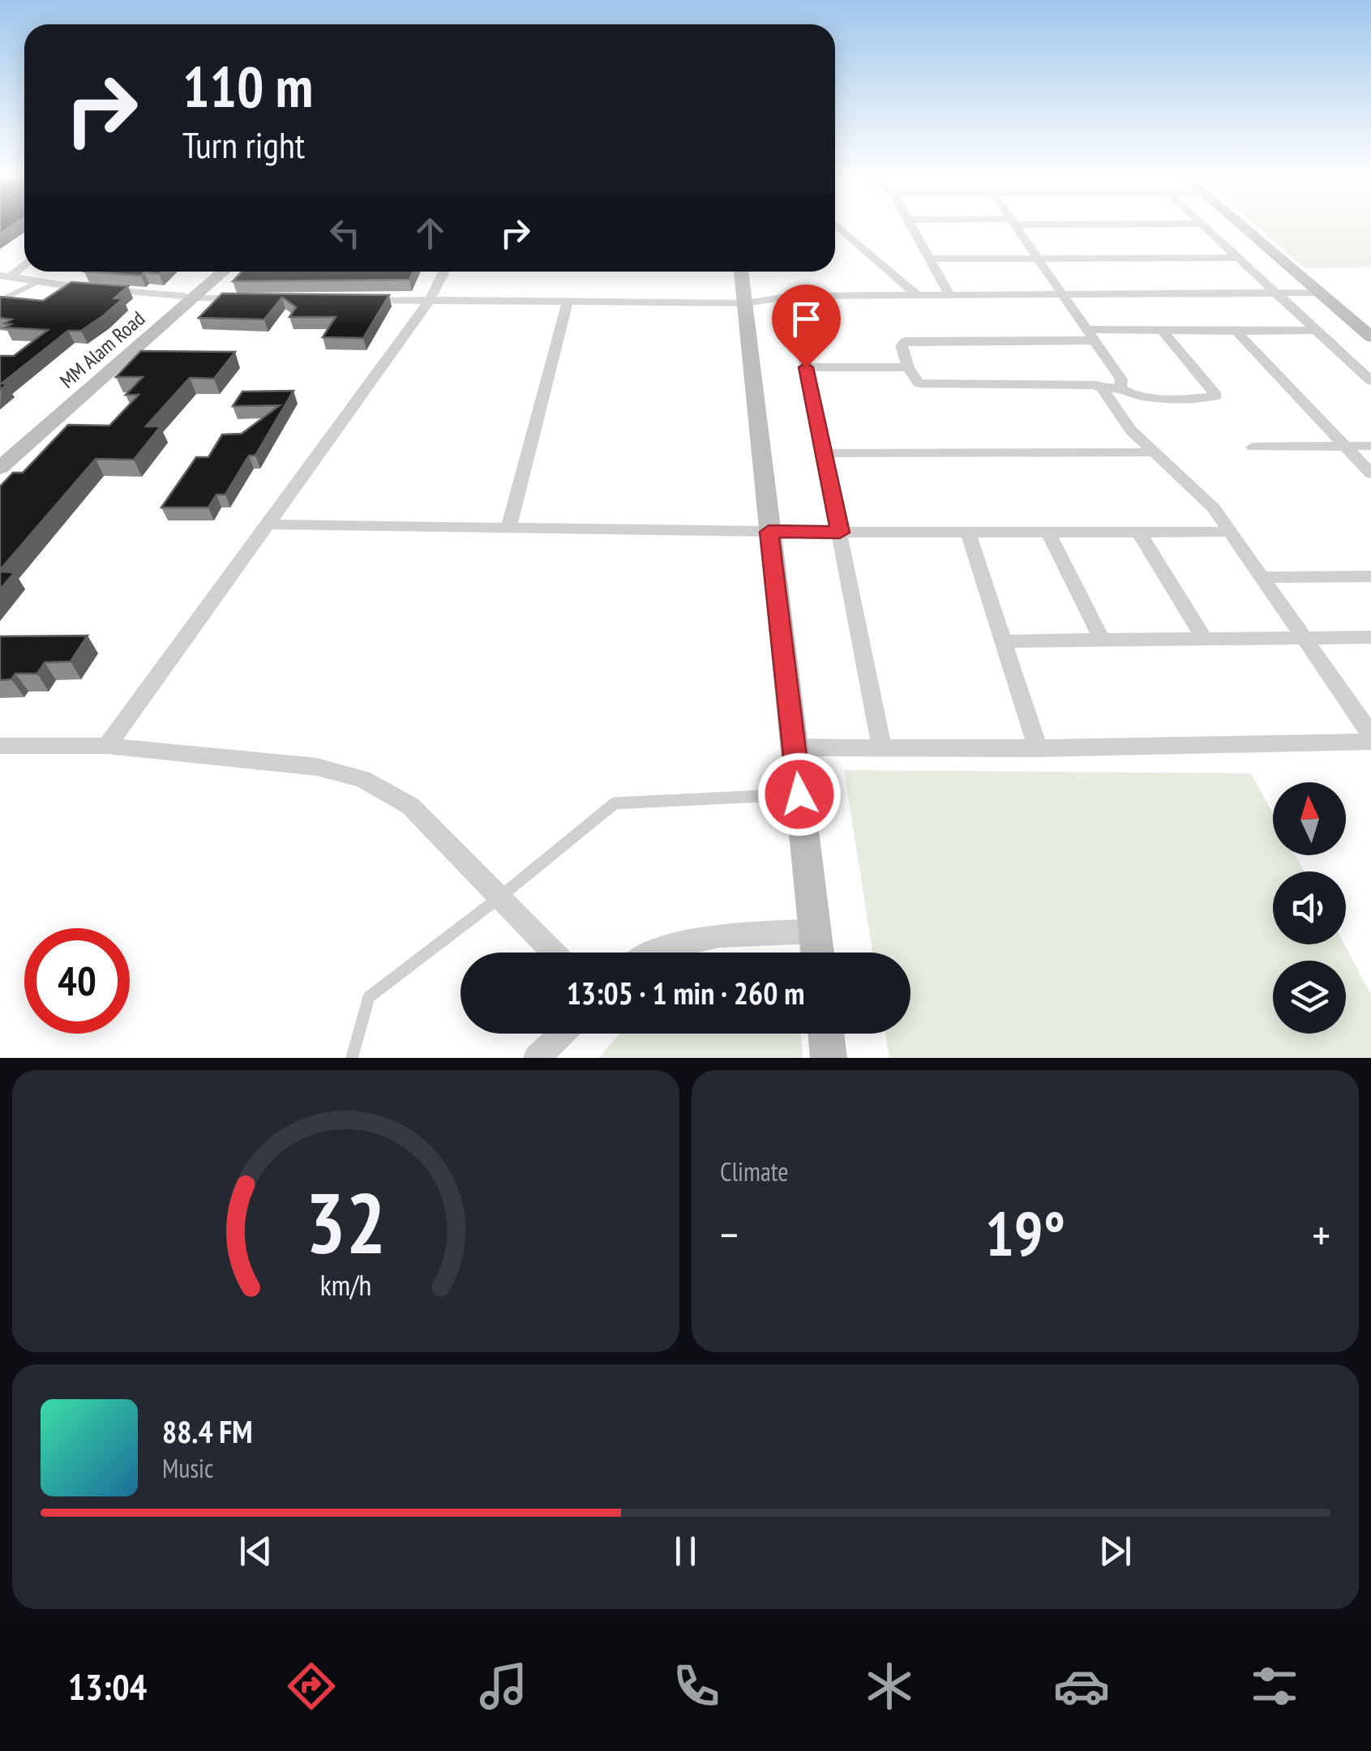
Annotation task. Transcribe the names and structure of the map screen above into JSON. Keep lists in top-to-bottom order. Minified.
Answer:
{"streets":{"street":["MM Alam Road"]},"north":"top","page":{"turn":["110 m","Turn right"],"limit":"40","trip":"13:05 · 1 min · 260 m","tile":"Climate","heat":["−","19°","+"],"song":["88.4 FM","Music"],"tabs":"13:04","gauge":["32","km/h"]}}
